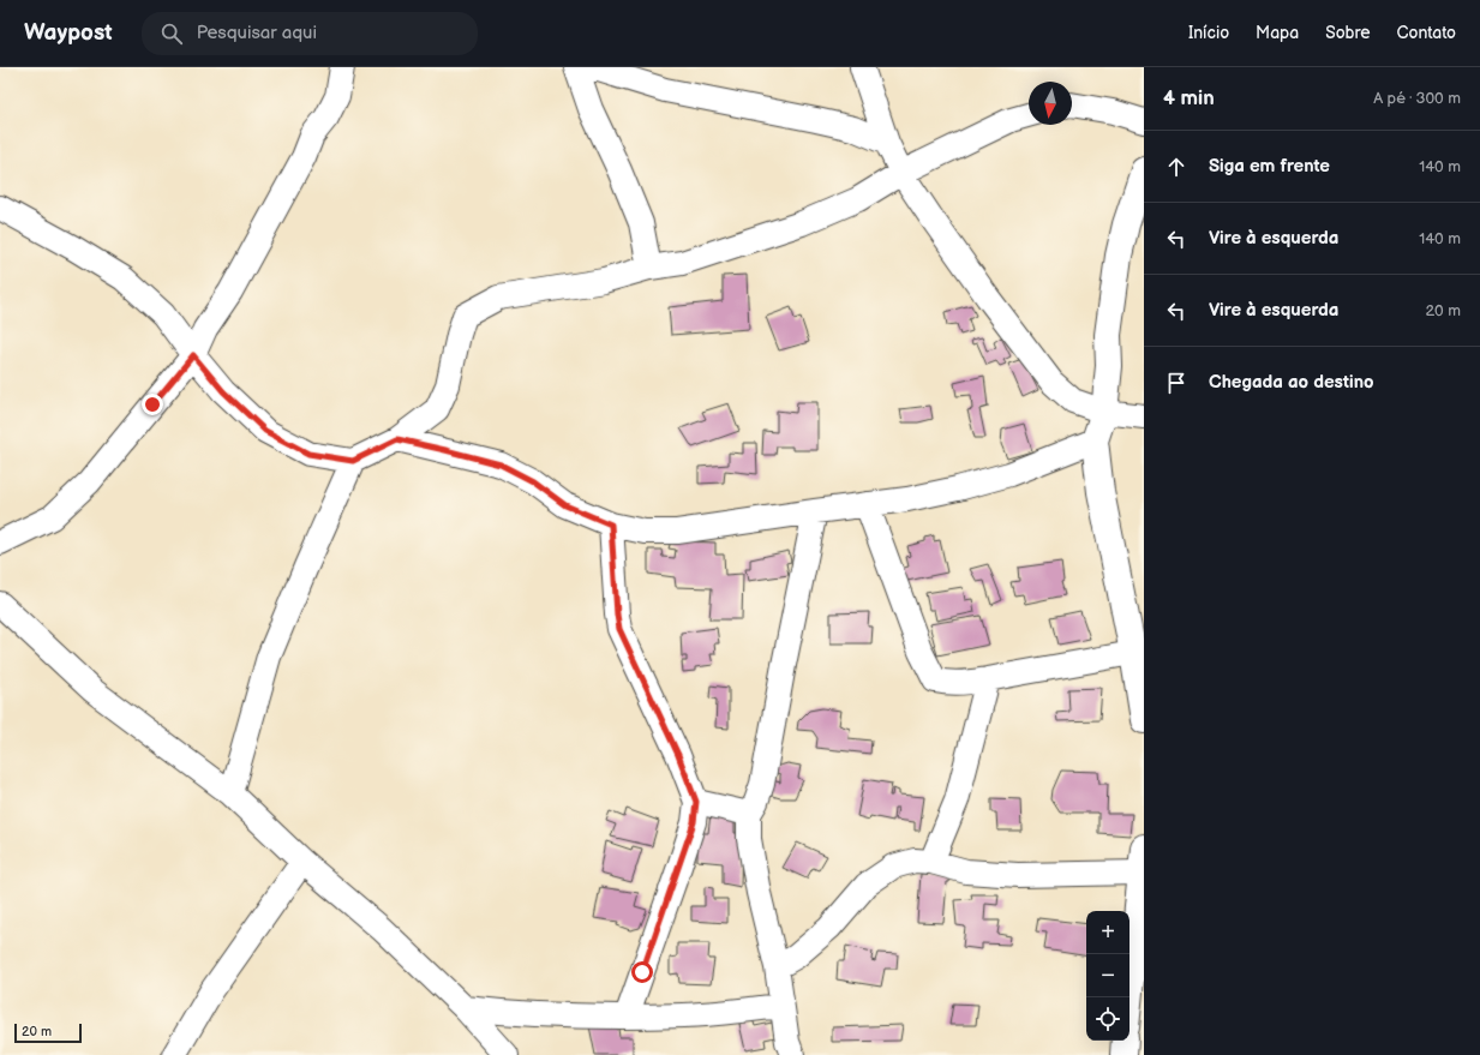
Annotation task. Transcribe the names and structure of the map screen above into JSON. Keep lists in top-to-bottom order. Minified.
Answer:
{"scale_bar":"20 m","north":"bottom","page":{"header":"Waypost","search":"Pesquisar aqui","nav":["Início","Mapa","Sobre","Contato"],"heading":["4 min","A pé · 300 m"],"list":[["Siga em frente","140 m"],["Vire à esquerda","140 m"],["Vire à esquerda","20 m"],"Chegada ao destino"],"map_buttons":["+","−"],"scale":"20 m"}}
